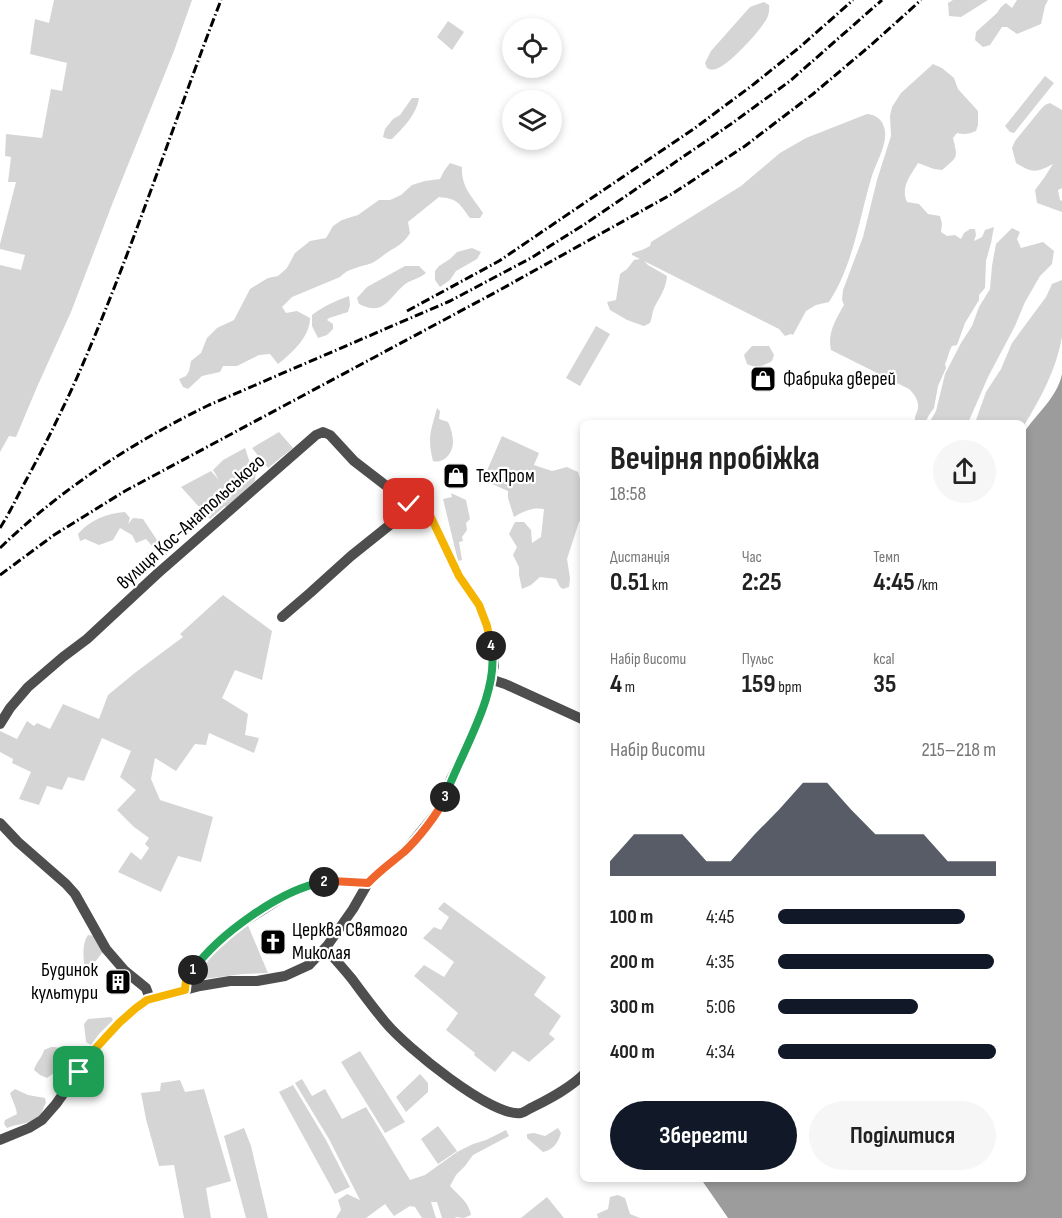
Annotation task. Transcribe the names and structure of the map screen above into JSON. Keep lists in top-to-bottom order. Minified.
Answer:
{"streets":{"street":["вулиця Кос-Анатольського"]},"places":{"shop":["Фабрика дверей","ТехПром"],"church":["Церква Святого Миколая"],"building":["Будинок культури"]},"page":{"heading":["Вечірня пробіжка","18:58"],"stats":[["Дистанція","0.51 km"],["Час","2:25"],["Темп","4:45 /km"],["Набір висоти","4 m"],["Пульс","159 bpm"],["kcal","35"]],"pins":["4","3","2","1"],"chart":["Набір висоти","215–218 m"],"list":[{"name":"100 m","note":"4:45"},{"name":"200 m","note":"4:35"},{"name":"300 m","note":"5:06"},{"name":"400 m","note":"4:34"}],"buttons":["Зберегти","Поділитися"]}}
